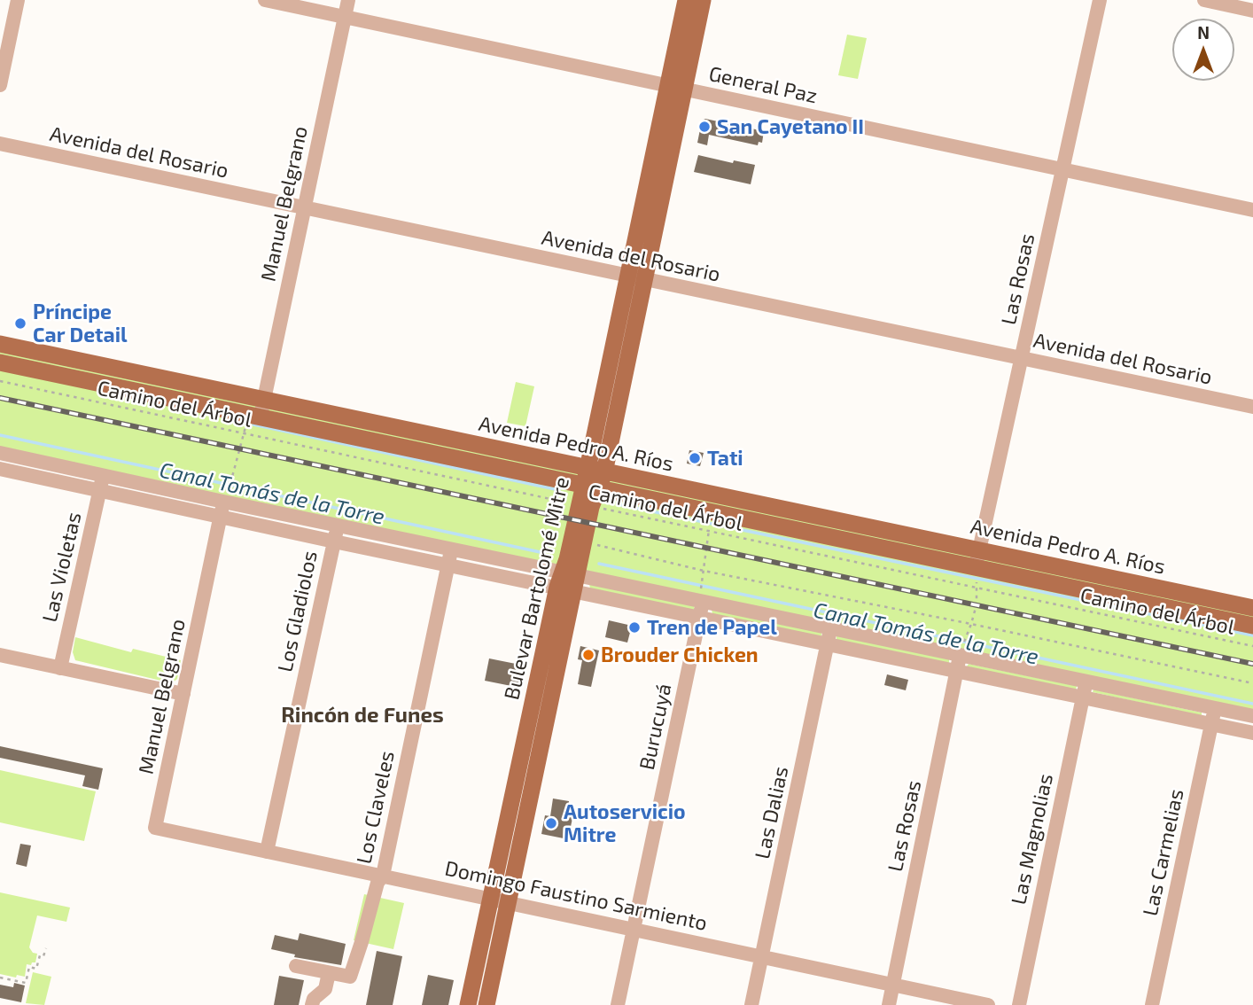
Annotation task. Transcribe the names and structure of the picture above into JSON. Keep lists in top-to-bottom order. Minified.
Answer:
{"streets":{"main road":["Avenida Pedro A. Ríos","Bulevar Bartolomé Mitre"],"street":["General Paz","Avenida del Rosario","Manuel Belgrano","Las Rosas","Las Violetas","Los Gladiolos","Burucuyá","Los Claveles","Las Dalias","Las Magnolias","Las Carmelias","Domingo Faustino Sarmiento"],"path":["Camino del Árbol"]},"crossings":[["General Paz","Manuel Belgrano"],["General Paz","Las Rosas"],["General Paz","Bulevar Bartolomé Mitre"],["Avenida del Rosario","Manuel Belgrano"],["Avenida del Rosario","Las Rosas"],["Avenida del Rosario","Bulevar Bartolomé Mitre"],["Manuel Belgrano","Avenida Pedro A. Ríos"],["Manuel Belgrano","Domingo Faustino Sarmiento"],["Las Rosas","Avenida Pedro A. Ríos"],["Las Rosas","Domingo Faustino Sarmiento"],["Camino del Árbol","Bulevar Bartolomé Mitre"],["Avenida Pedro A. Ríos","Bulevar Bartolomé Mitre"],["Bulevar Bartolomé Mitre","Domingo Faustino Sarmiento"],["Los Gladiolos","Domingo Faustino Sarmiento"],["Burucuyá","Domingo Faustino Sarmiento"],["Los Claveles","Domingo Faustino Sarmiento"],["Las Dalias","Domingo Faustino Sarmiento"]],"districts":["Rincón de Funes"],"water":["Canal Tomás de la Torre"],"places":["San Cayetano II","Príncipe Car Detail","Tati","Tren de Papel","Brouder Chicken","Autoservicio Mitre"],"north":"top"}
